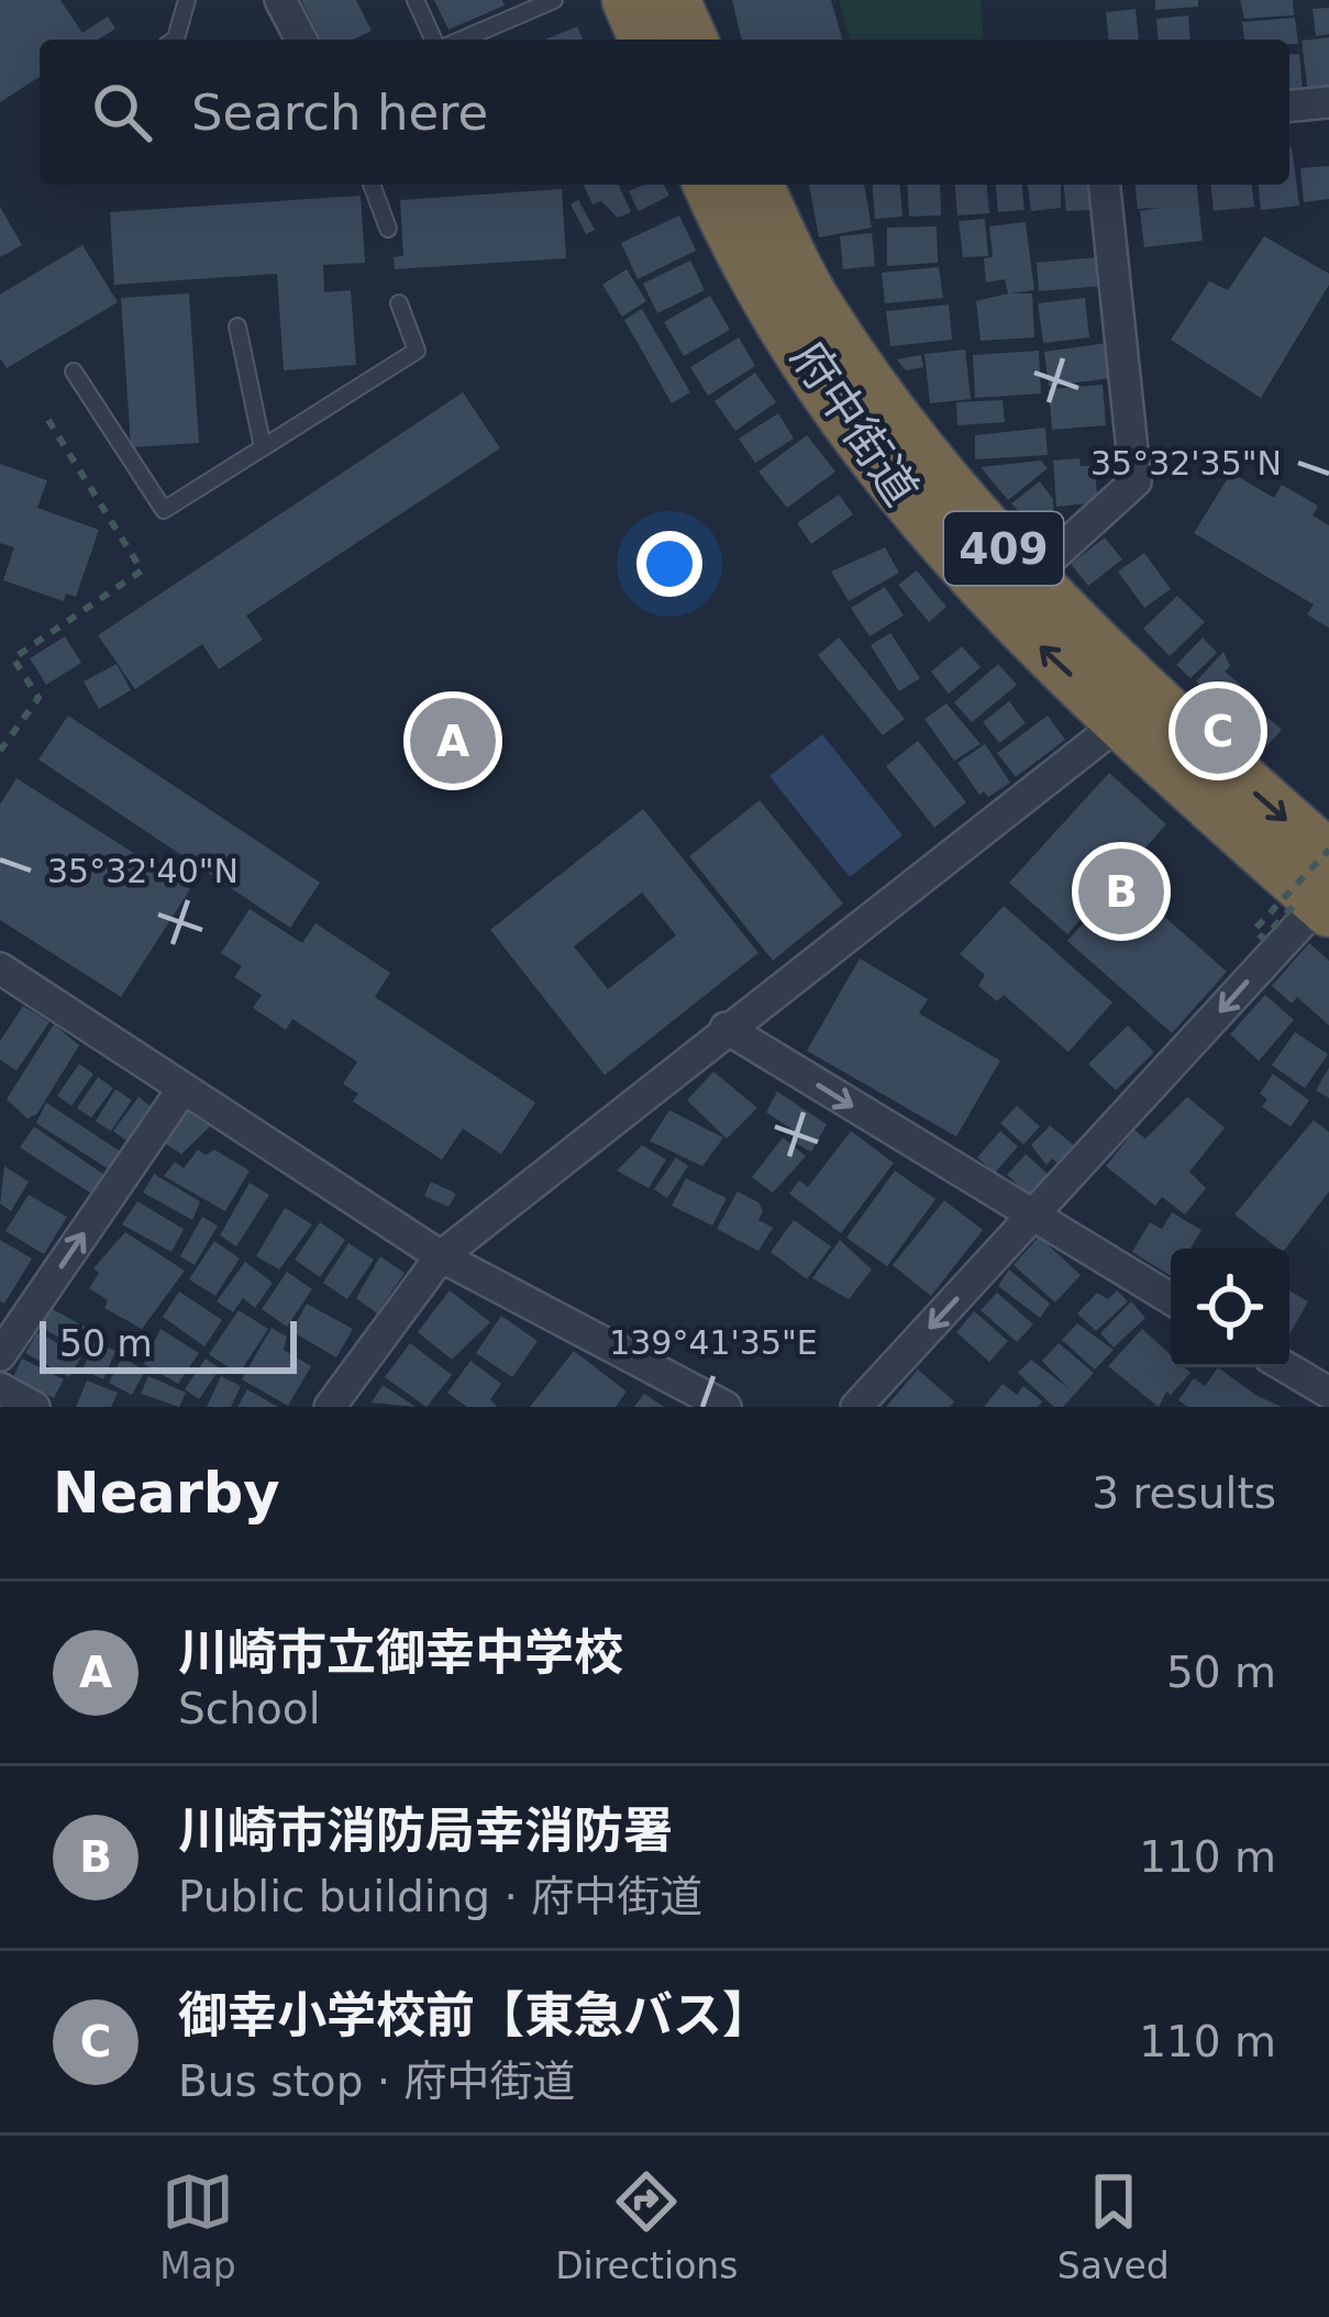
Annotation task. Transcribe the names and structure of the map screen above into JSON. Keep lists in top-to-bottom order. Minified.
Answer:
{"streets":{"highway":["府中街道","409"]},"scale_bar":"50 m","page":{"search":"Search here","pins":["C","A","B"],"scale":"50 m","heading":["Nearby","3 results"],"list":[{"mark":"A","name":"川崎市立御幸中学校","note":"School","value":"50 m"},{"mark":"B","name":"川崎市消防局幸消防署","note":"Public building · 府中街道","value":"110 m"},{"mark":"C","name":"御幸小学校前【東急バス】","note":"Bus stop · 府中街道","value":"110 m"}],"nav":["Map","Directions","Saved"]},"coordinates":["35°32'35\"N","35°32'40\"N","139°41'35\"E"]}
